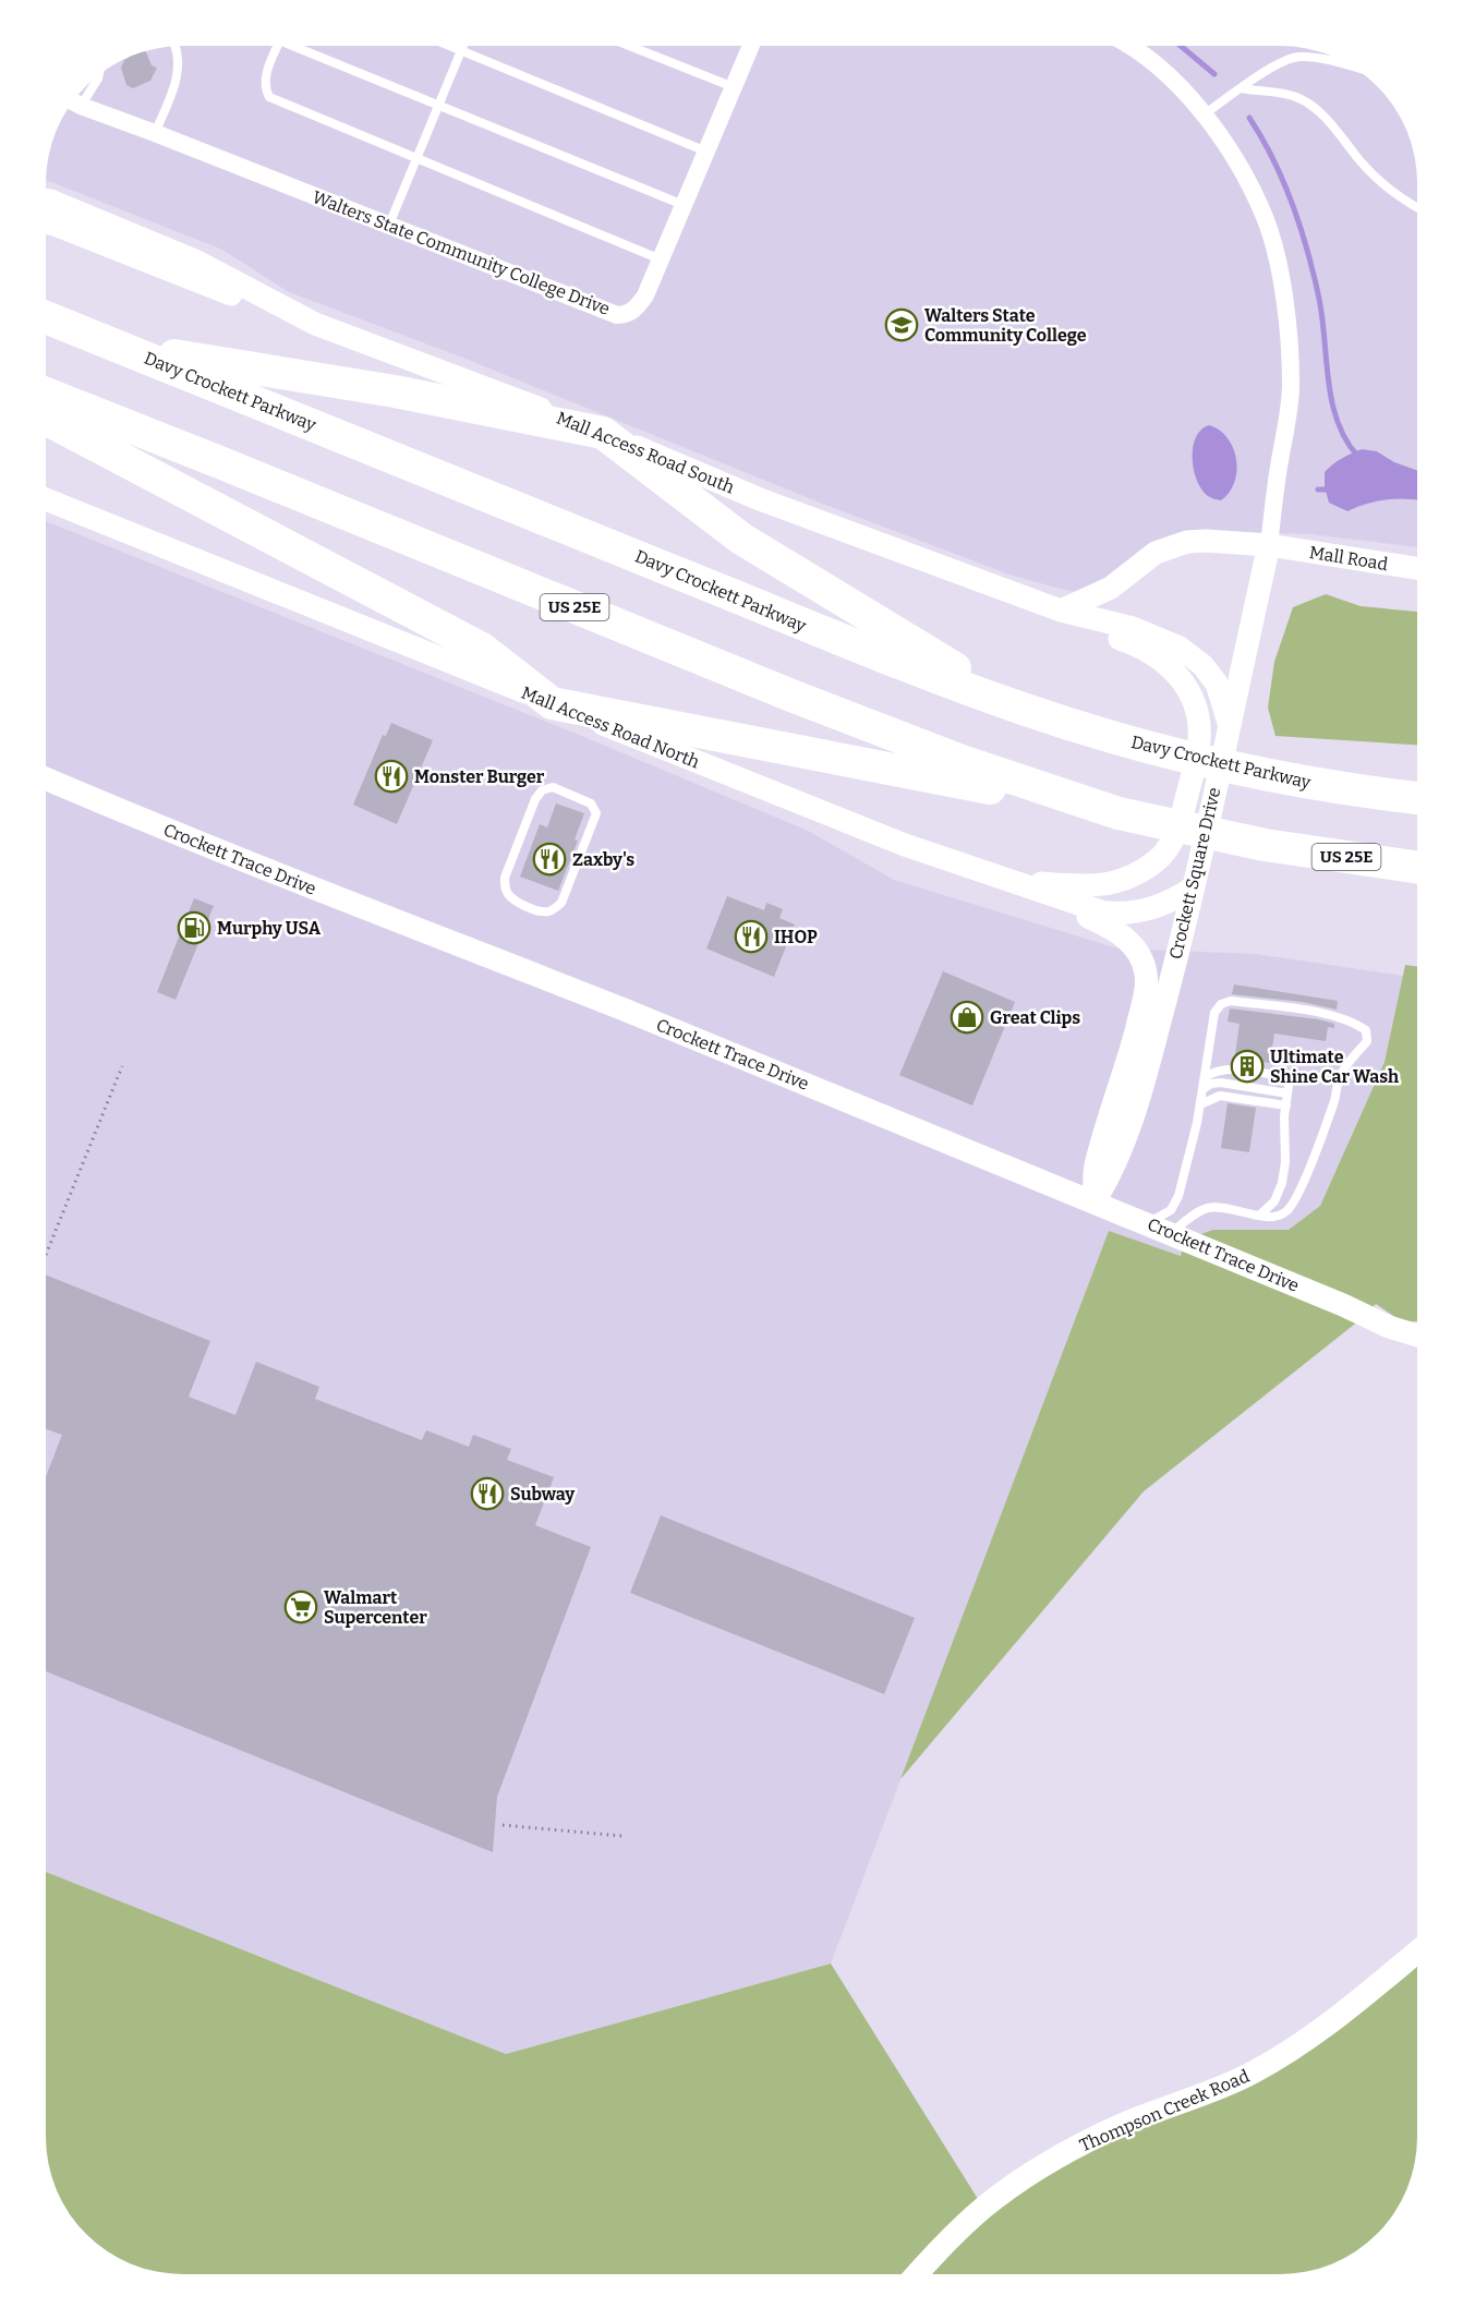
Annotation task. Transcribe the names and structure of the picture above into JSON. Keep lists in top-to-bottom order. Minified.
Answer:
{"streets":{"highway":["Davy Crockett Parkway","US 25E"],"street":["Walters State Community College Drive","Mall Access Road South","Mall Road","Mall Access Road North","Crockett Trace Drive","Crockett Square Drive","Thompson Creek Road"]},"crossings":[["Mall Access Road South","Mall Road"],["Mall Access Road South","Crockett Square Drive"],["Mall Road","Crockett Square Drive"],["Mall Access Road North","Crockett Square Drive"],["Crockett Trace Drive","Crockett Square Drive"]],"places":{"school or university":["Walters State Community College"],"restaurant":["Monster Burger","Zaxby's","IHOP","Subway"],"fuel station":["Murphy USA"],"shop":["Great Clips"],"building":["Ultimate Shine Car Wash"],"supermarket":["Walmart Supercenter"]}}
